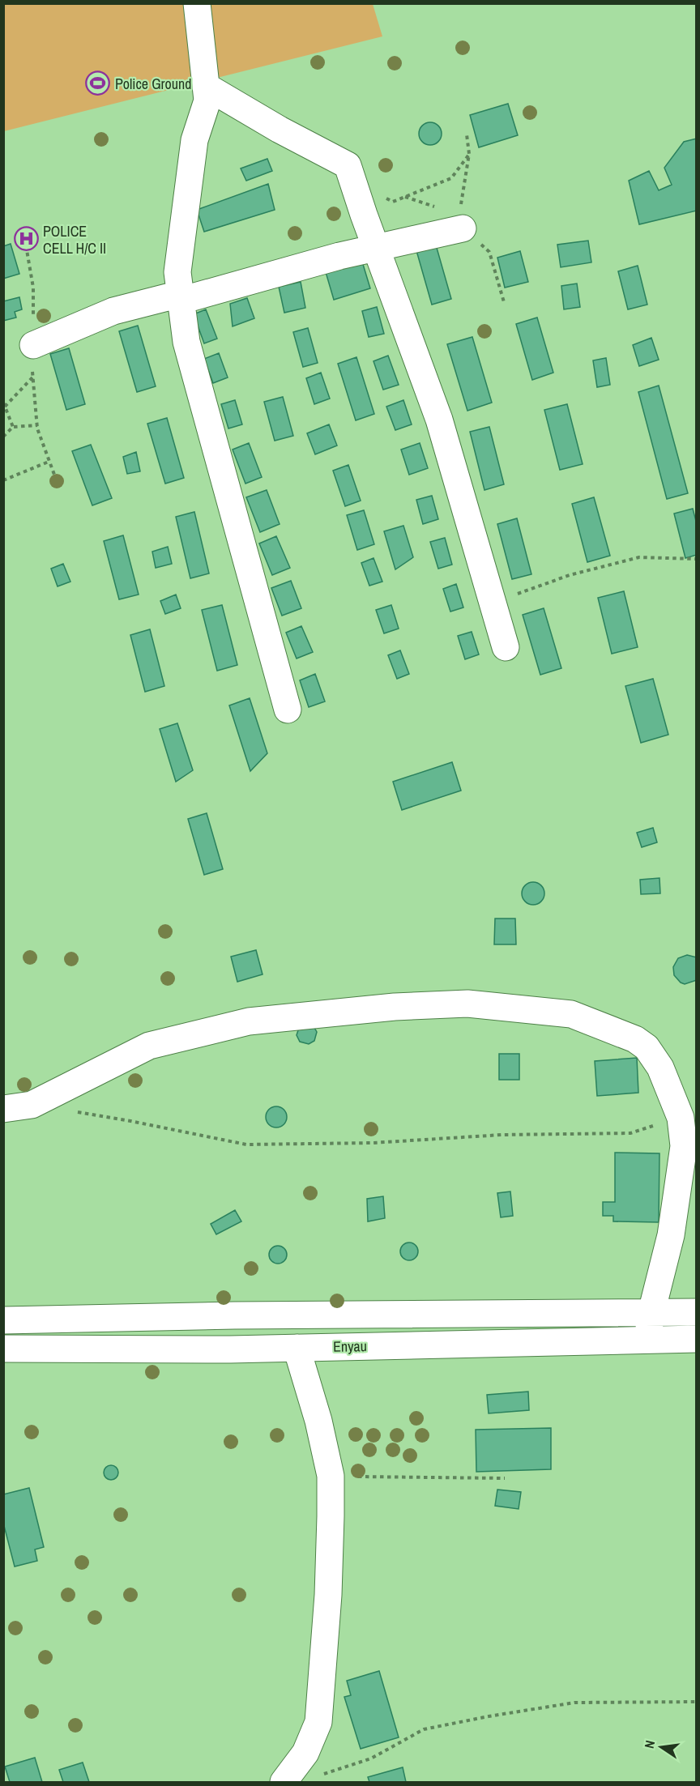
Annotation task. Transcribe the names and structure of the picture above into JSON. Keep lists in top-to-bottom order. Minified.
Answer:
{"streets":{"street":["Enyau"]},"places":{"sports":["Police Ground"],"hospital":["POLICE CELL H/C II"]},"north":"left"}
